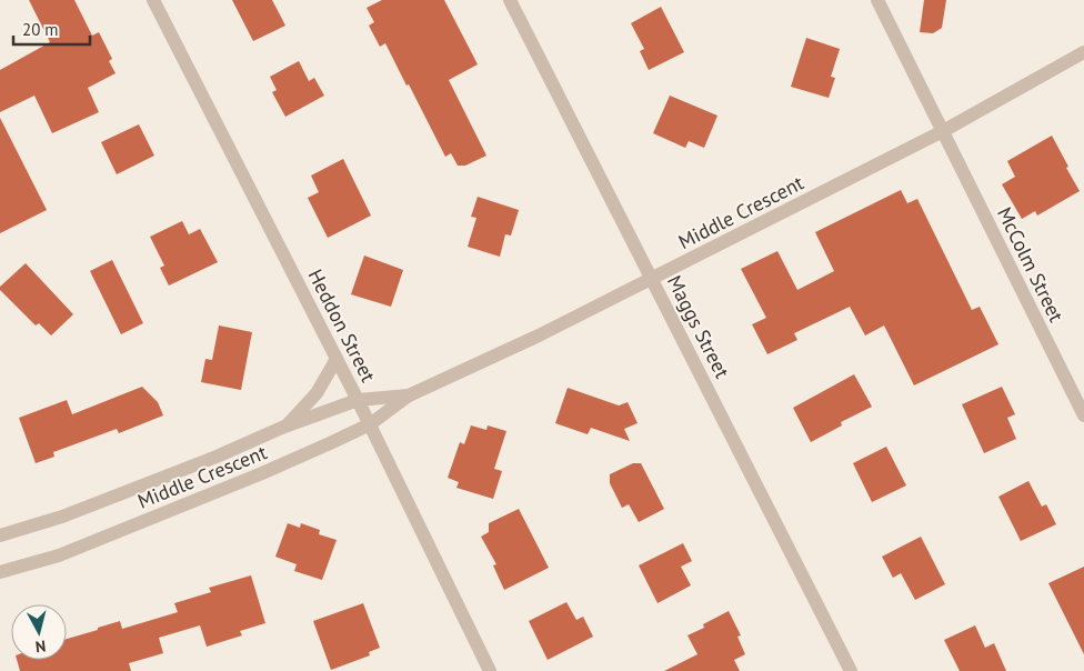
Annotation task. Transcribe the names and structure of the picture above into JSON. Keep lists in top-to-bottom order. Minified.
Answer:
{"streets":{"street":["Middle Crescent","McColm Street","Heddon Street","Maggs Street"]},"crossings":[["Middle Crescent","McColm Street"],["Middle Crescent","Heddon Street"],["Middle Crescent","Maggs Street"]],"scale_bar":"20 m","north":"bottom"}
